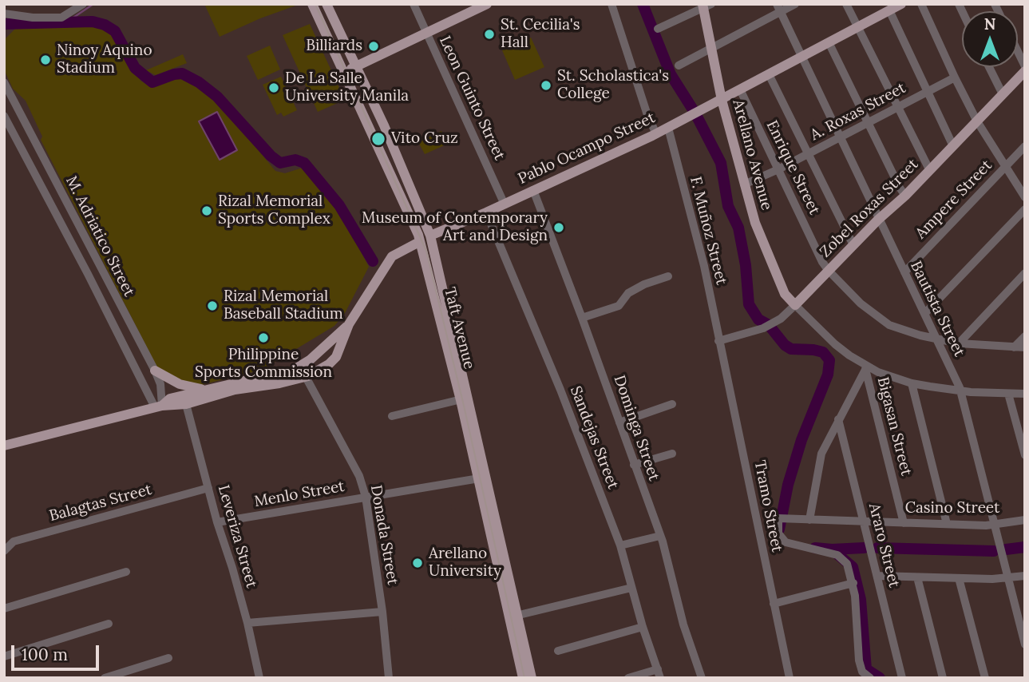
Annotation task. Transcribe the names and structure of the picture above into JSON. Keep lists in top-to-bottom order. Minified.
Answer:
{"streets":{"main road":["Pablo Ocampo Street","Arellano Avenue","Zobel Roxas Street","Taft Avenue"],"street":["Leon Guinto Street","A. Roxas Street","Enrique Street","Ampere Street","F. Muñoz Street","M. Adriatico Street","Bautista Street","Bigasan Street","Dominga Street","Sandejas Street","Menlo Street","Balagtas Street","Tramo Street","Casino Street","Donada Street","Leveriza Street","Araro Street"]},"crossings":[["Leon Guinto Street","Pablo Ocampo Street"],["A. Roxas Street","Arellano Avenue"],["A. Roxas Street","Enrique Street"],["A. Roxas Street","Bautista Street"],["Pablo Ocampo Street","Arellano Avenue"],["Pablo Ocampo Street","Enrique Street"],["Pablo Ocampo Street","F. Muñoz Street"],["Pablo Ocampo Street","Bautista Street"],["Pablo Ocampo Street","Taft Avenue"],["Pablo Ocampo Street","Dominga Street"],["Pablo Ocampo Street","Sandejas Street"],["Arellano Avenue","Zobel Roxas Street"],["Enrique Street","Zobel Roxas Street"],["Enrique Street","Bautista Street"],["Ampere Street","Bautista Street"],["Zobel Roxas Street","F. Muñoz Street"],["Zobel Roxas Street","Bautista Street"],["Zobel Roxas Street","Tramo Street"],["F. Muñoz Street","Tramo Street"],["Bautista Street","Casino Street"],["Taft Avenue","Menlo Street"],["Bigasan Street","Casino Street"],["Menlo Street","Donada Street"],["Menlo Street","Leveriza Street"],["Balagtas Street","Leveriza Street"],["Casino Street","Araro Street"]],"places":["St. Cecilia's Hall","Billiards","Ninoy Aquino Stadium","St. Scholastica's College","De La Salle University Manila","Vito Cruz","Rizal Memorial Sports Complex","Museum of Contemporary Art and Design","Rizal Memorial Baseball Stadium","Philippine Sports Commission","Arellano University"],"scale_bar":"100 m","north":"top"}
